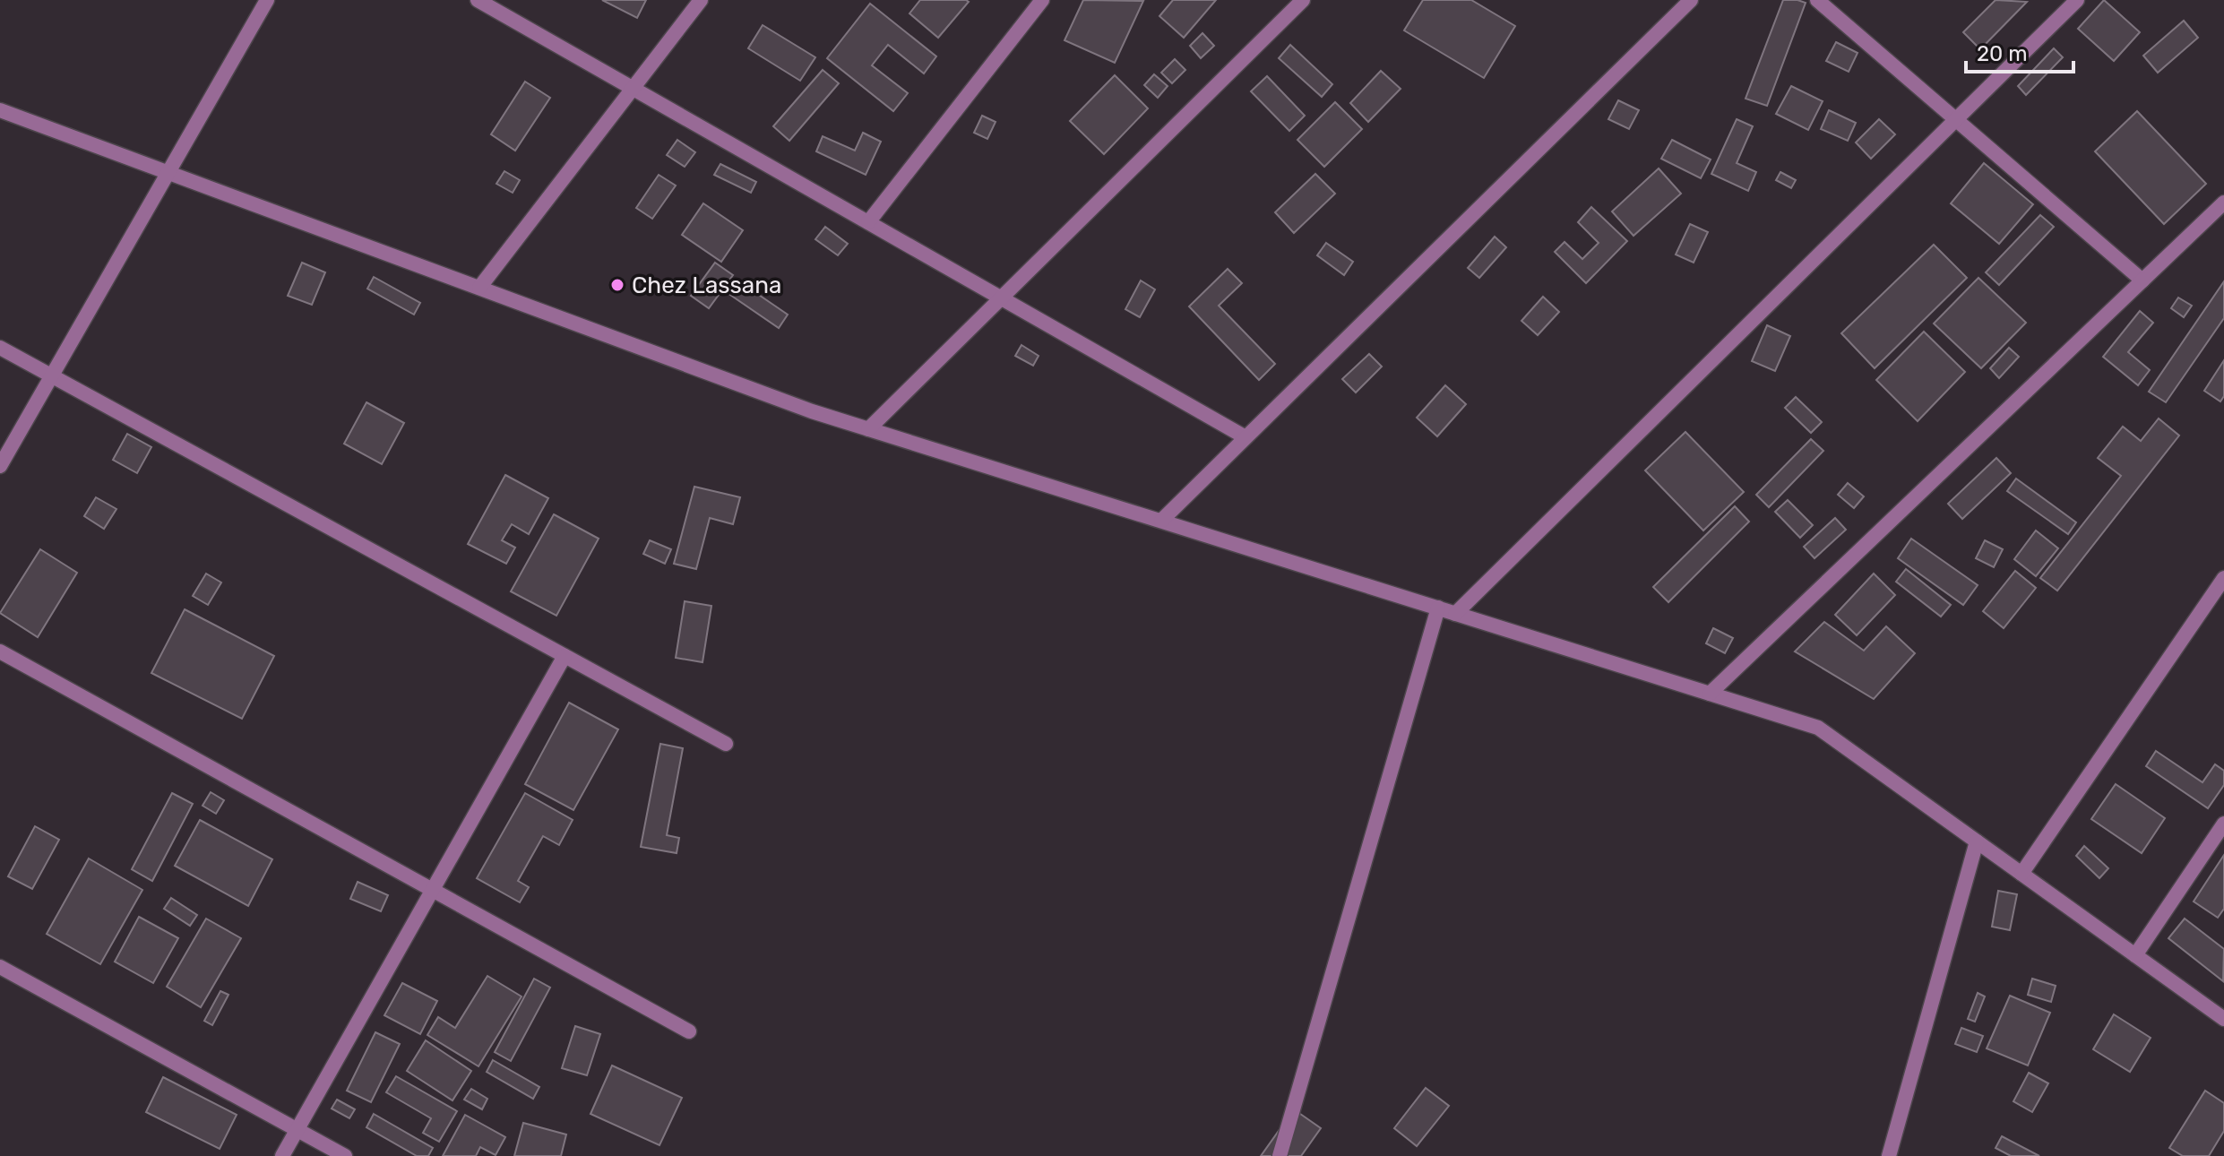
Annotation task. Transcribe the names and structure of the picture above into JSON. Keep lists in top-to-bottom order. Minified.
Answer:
{"places":["Chez Lassana"],"scale_bar":"20 m"}
